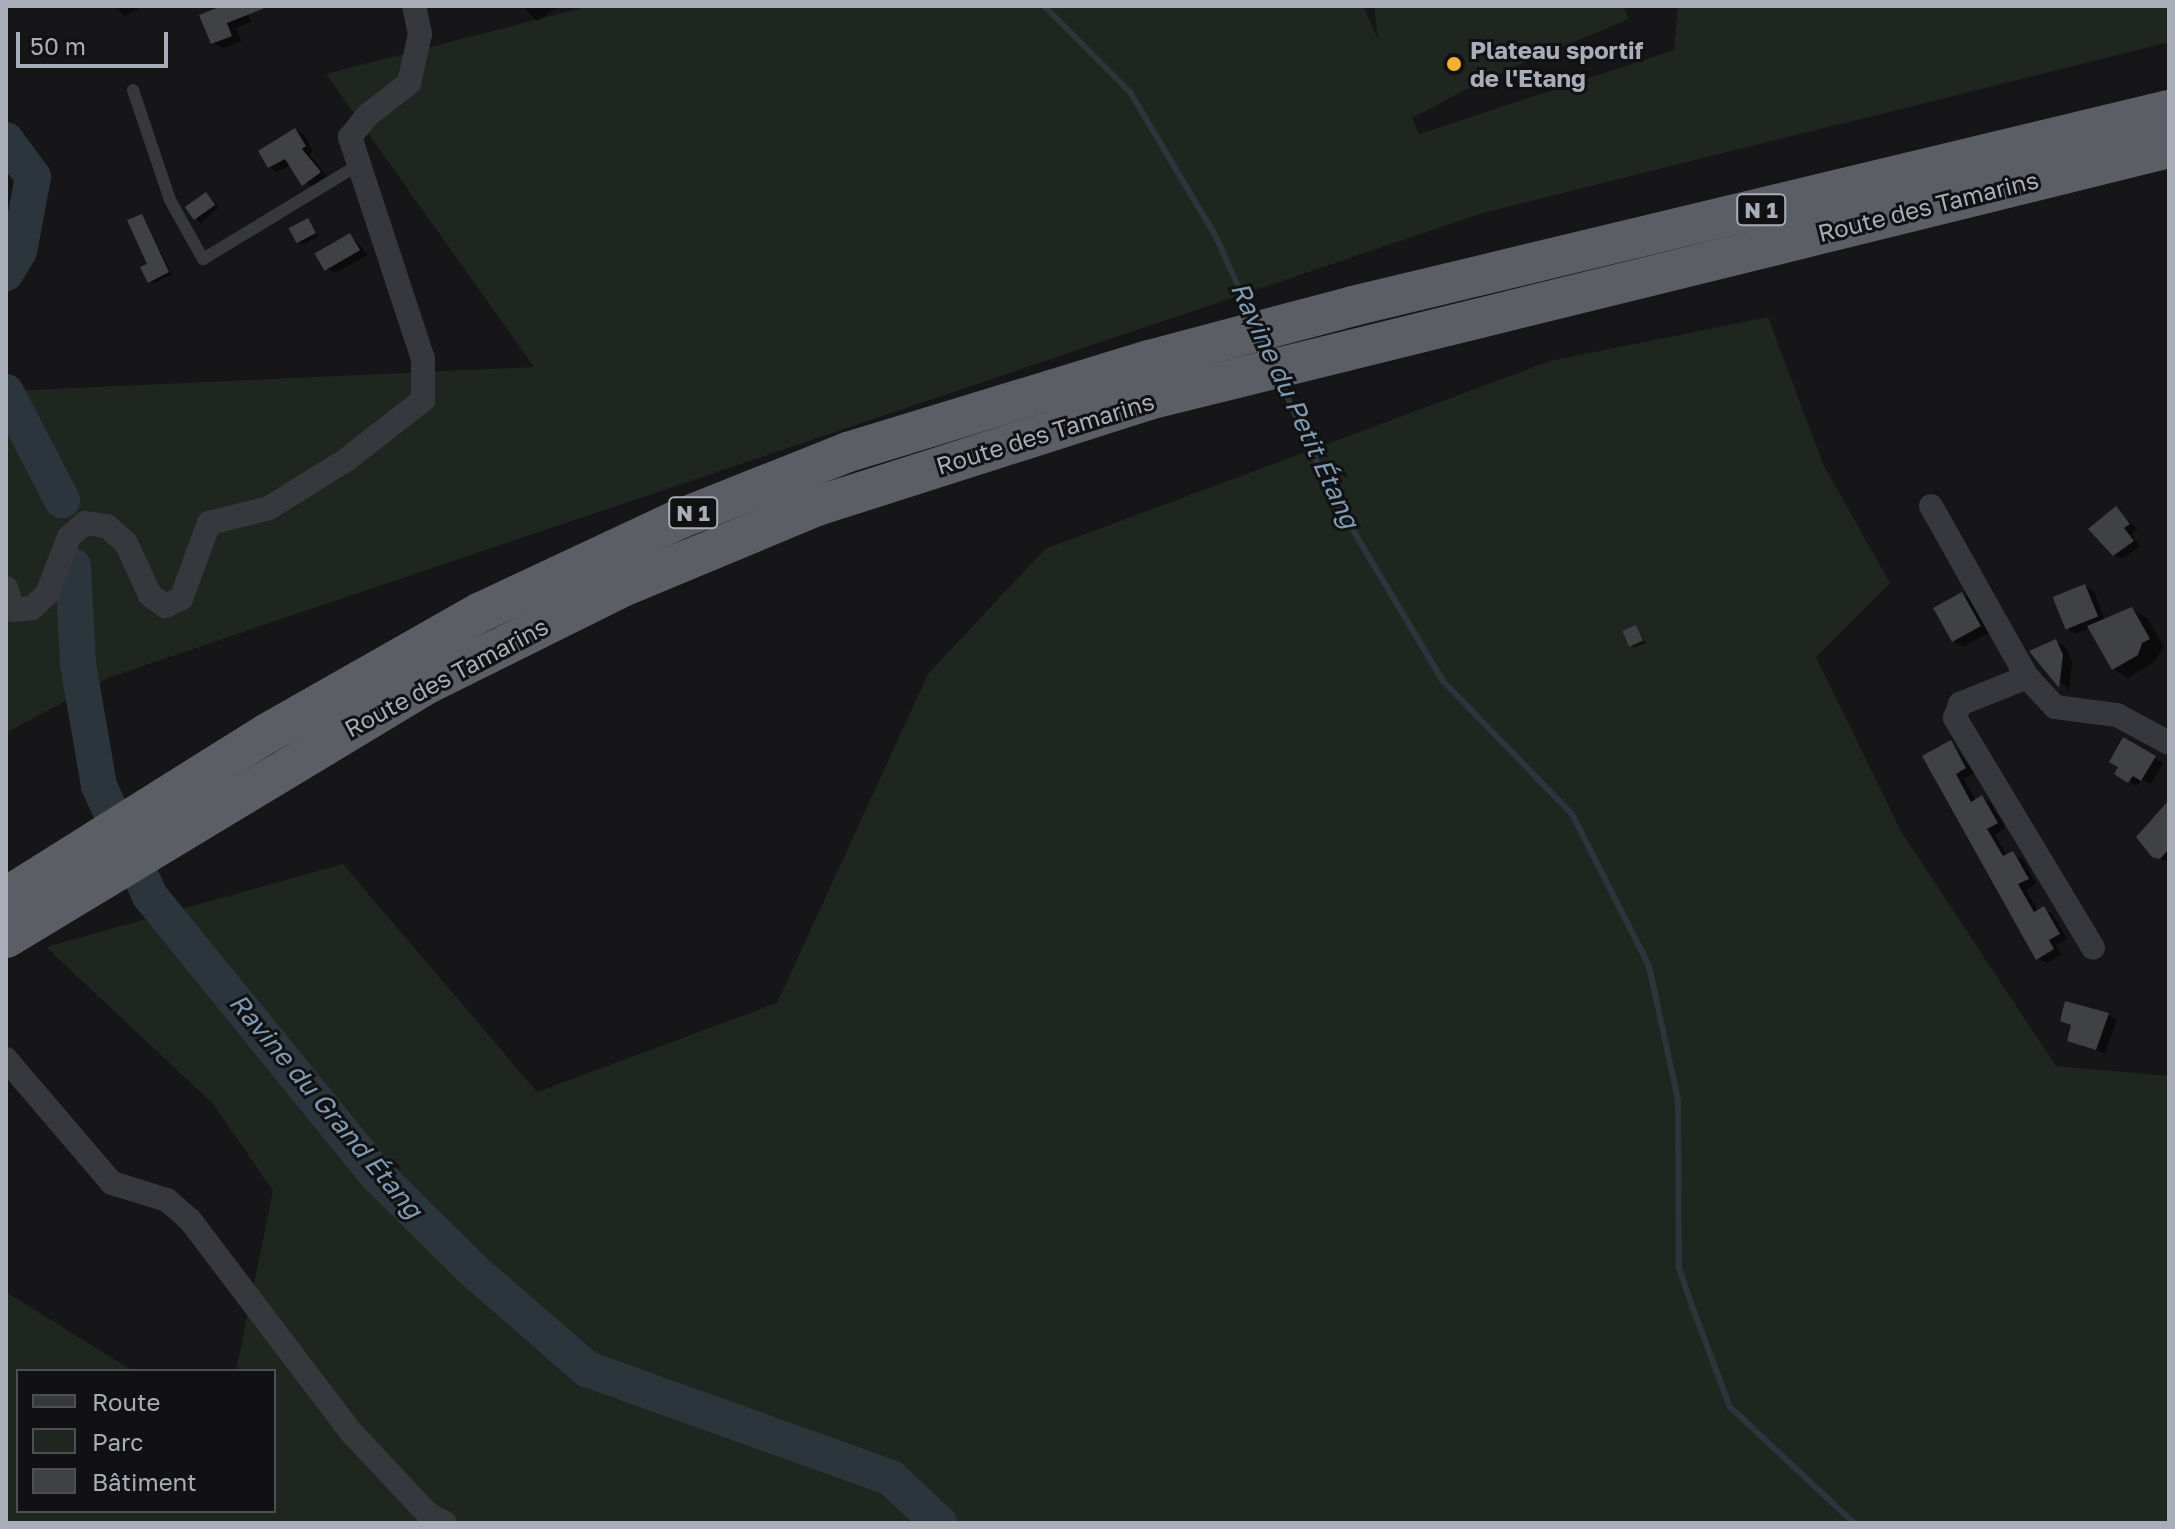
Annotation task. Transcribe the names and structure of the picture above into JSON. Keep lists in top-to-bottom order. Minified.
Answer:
{"streets":{"highway":["Route des Tamarins","N 1"]},"water":["Ravine du Petit Étang","Ravine du Grand Étang"],"places":["Plateau sportif de l'Etang"],"legend":["Route","Parc","Bâtiment"],"scale_bar":"50 m"}
